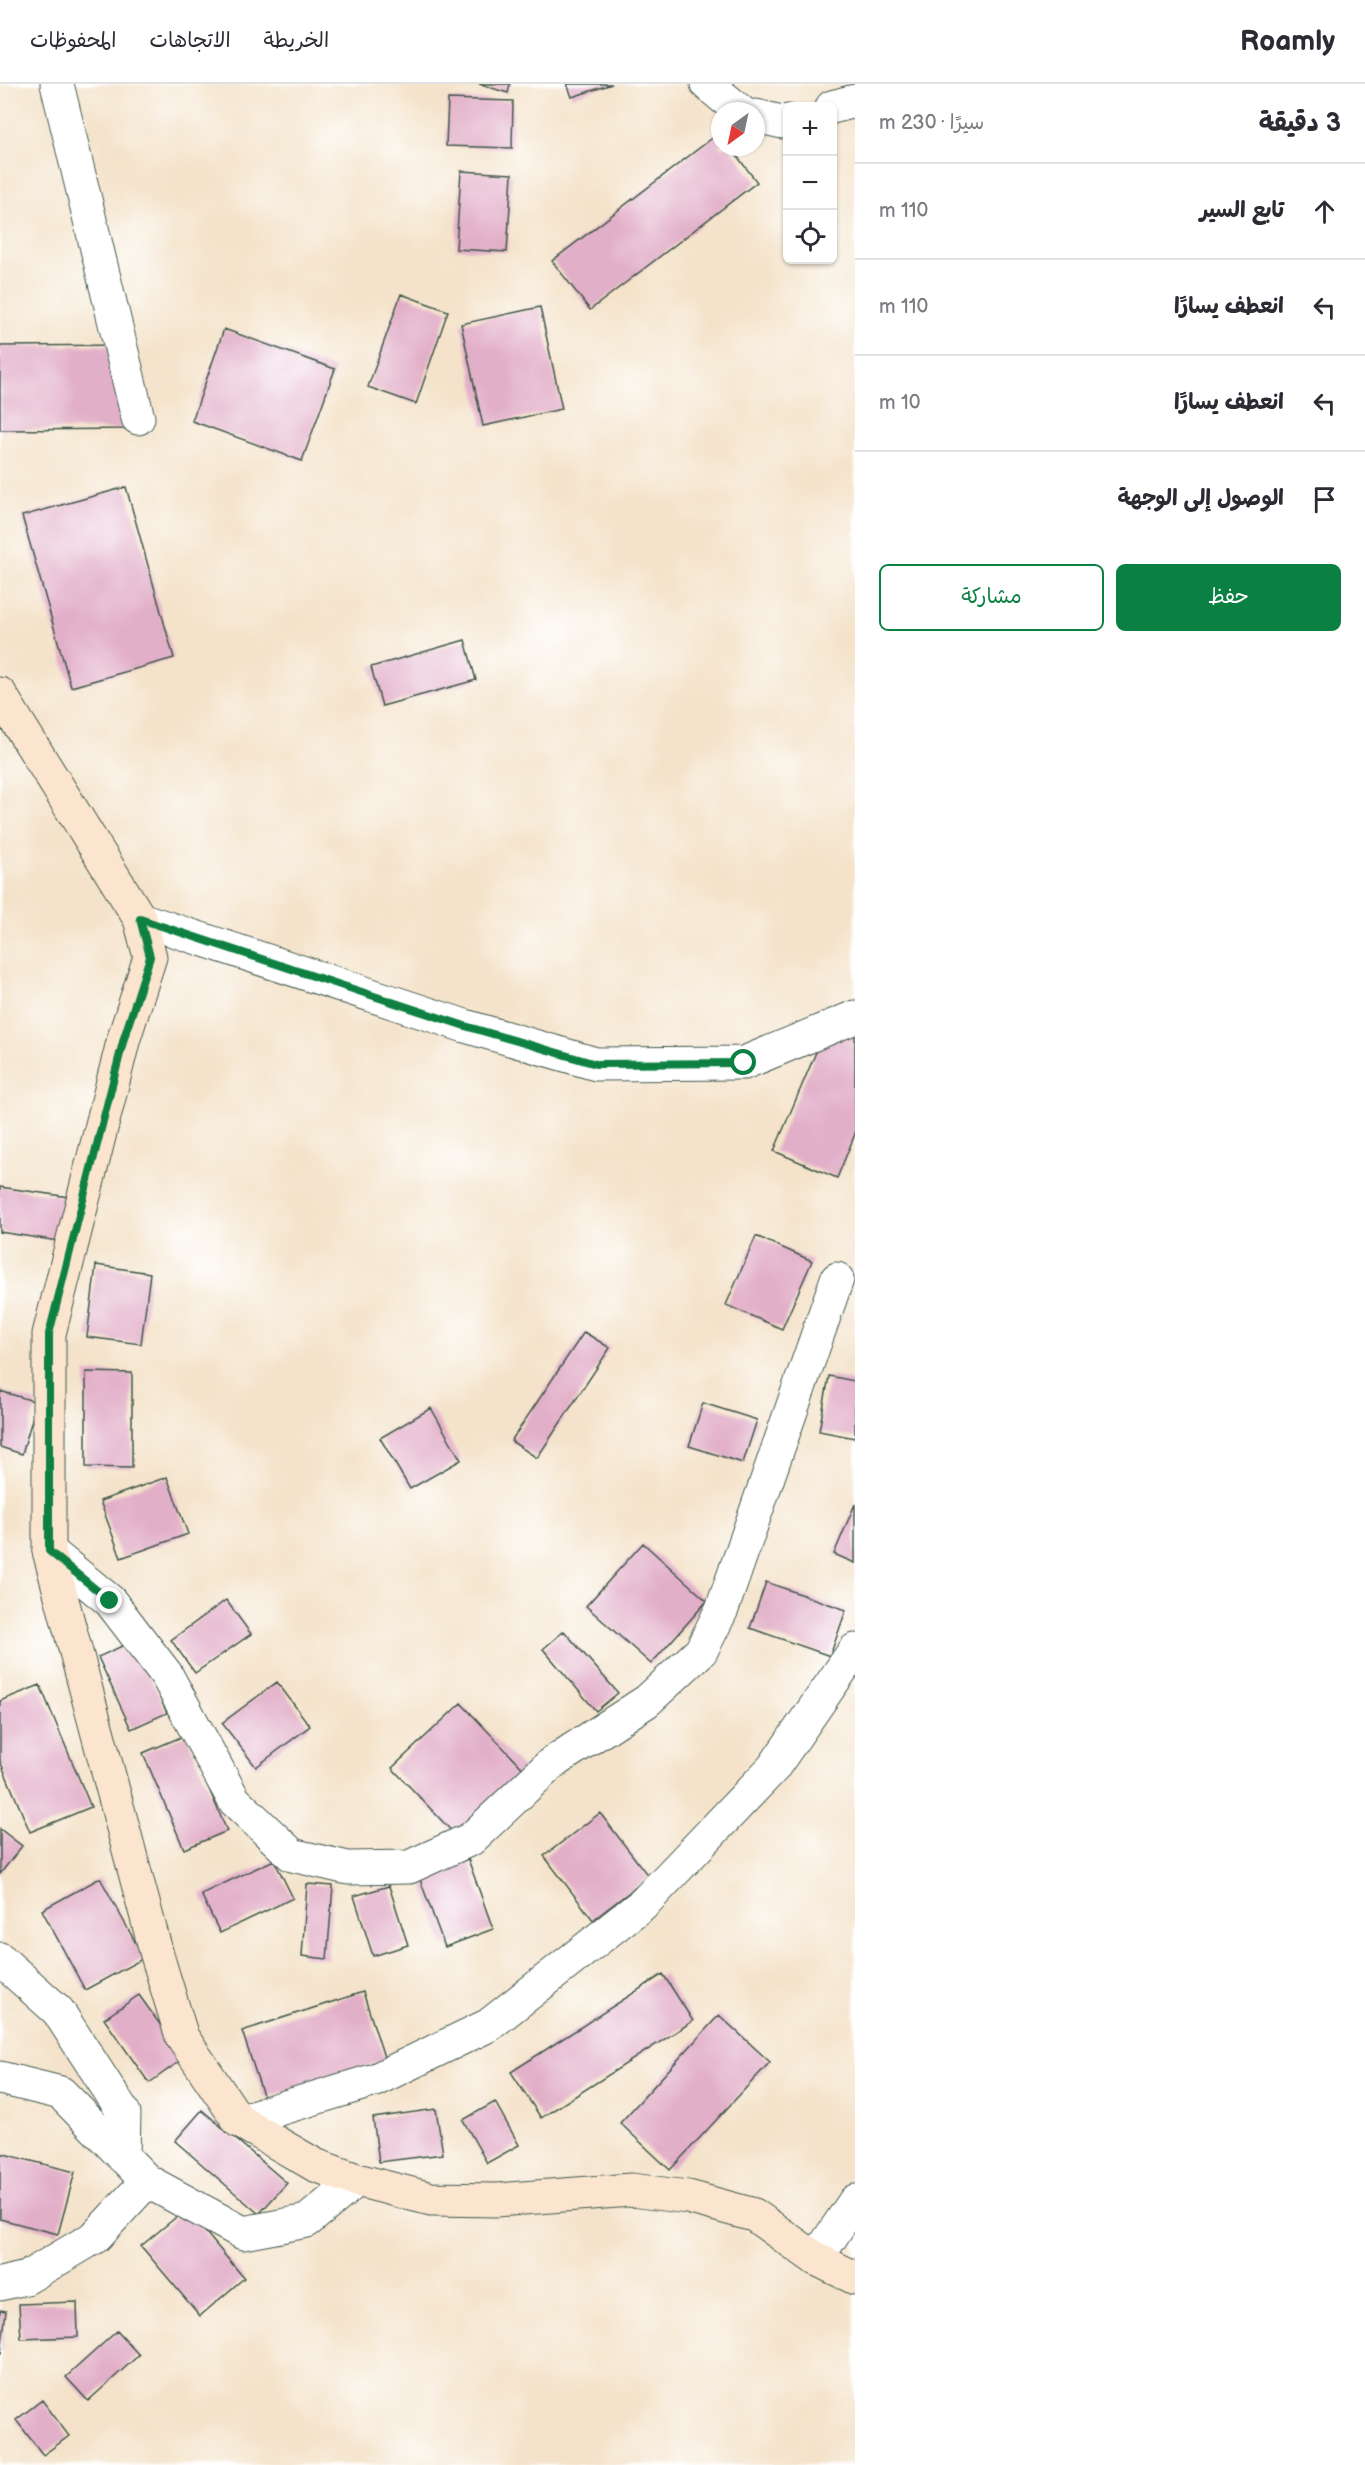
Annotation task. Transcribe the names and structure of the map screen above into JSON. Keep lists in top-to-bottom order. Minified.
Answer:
{"north":"bottom left","page":{"header":"Roamly","nav":["الخريطة","الاتجاهات","المحفوظات"],"heading":["3 دقيقة","سيرًا · 230 m"],"map_buttons":["+","−"],"list":[["تابع السير","110 m"],["انعطف يسارًا","110 m"],["انعطف يسارًا","10 m"],"الوصول إلى الوجهة"],"buttons":["حفظ","مشاركة"]}}
